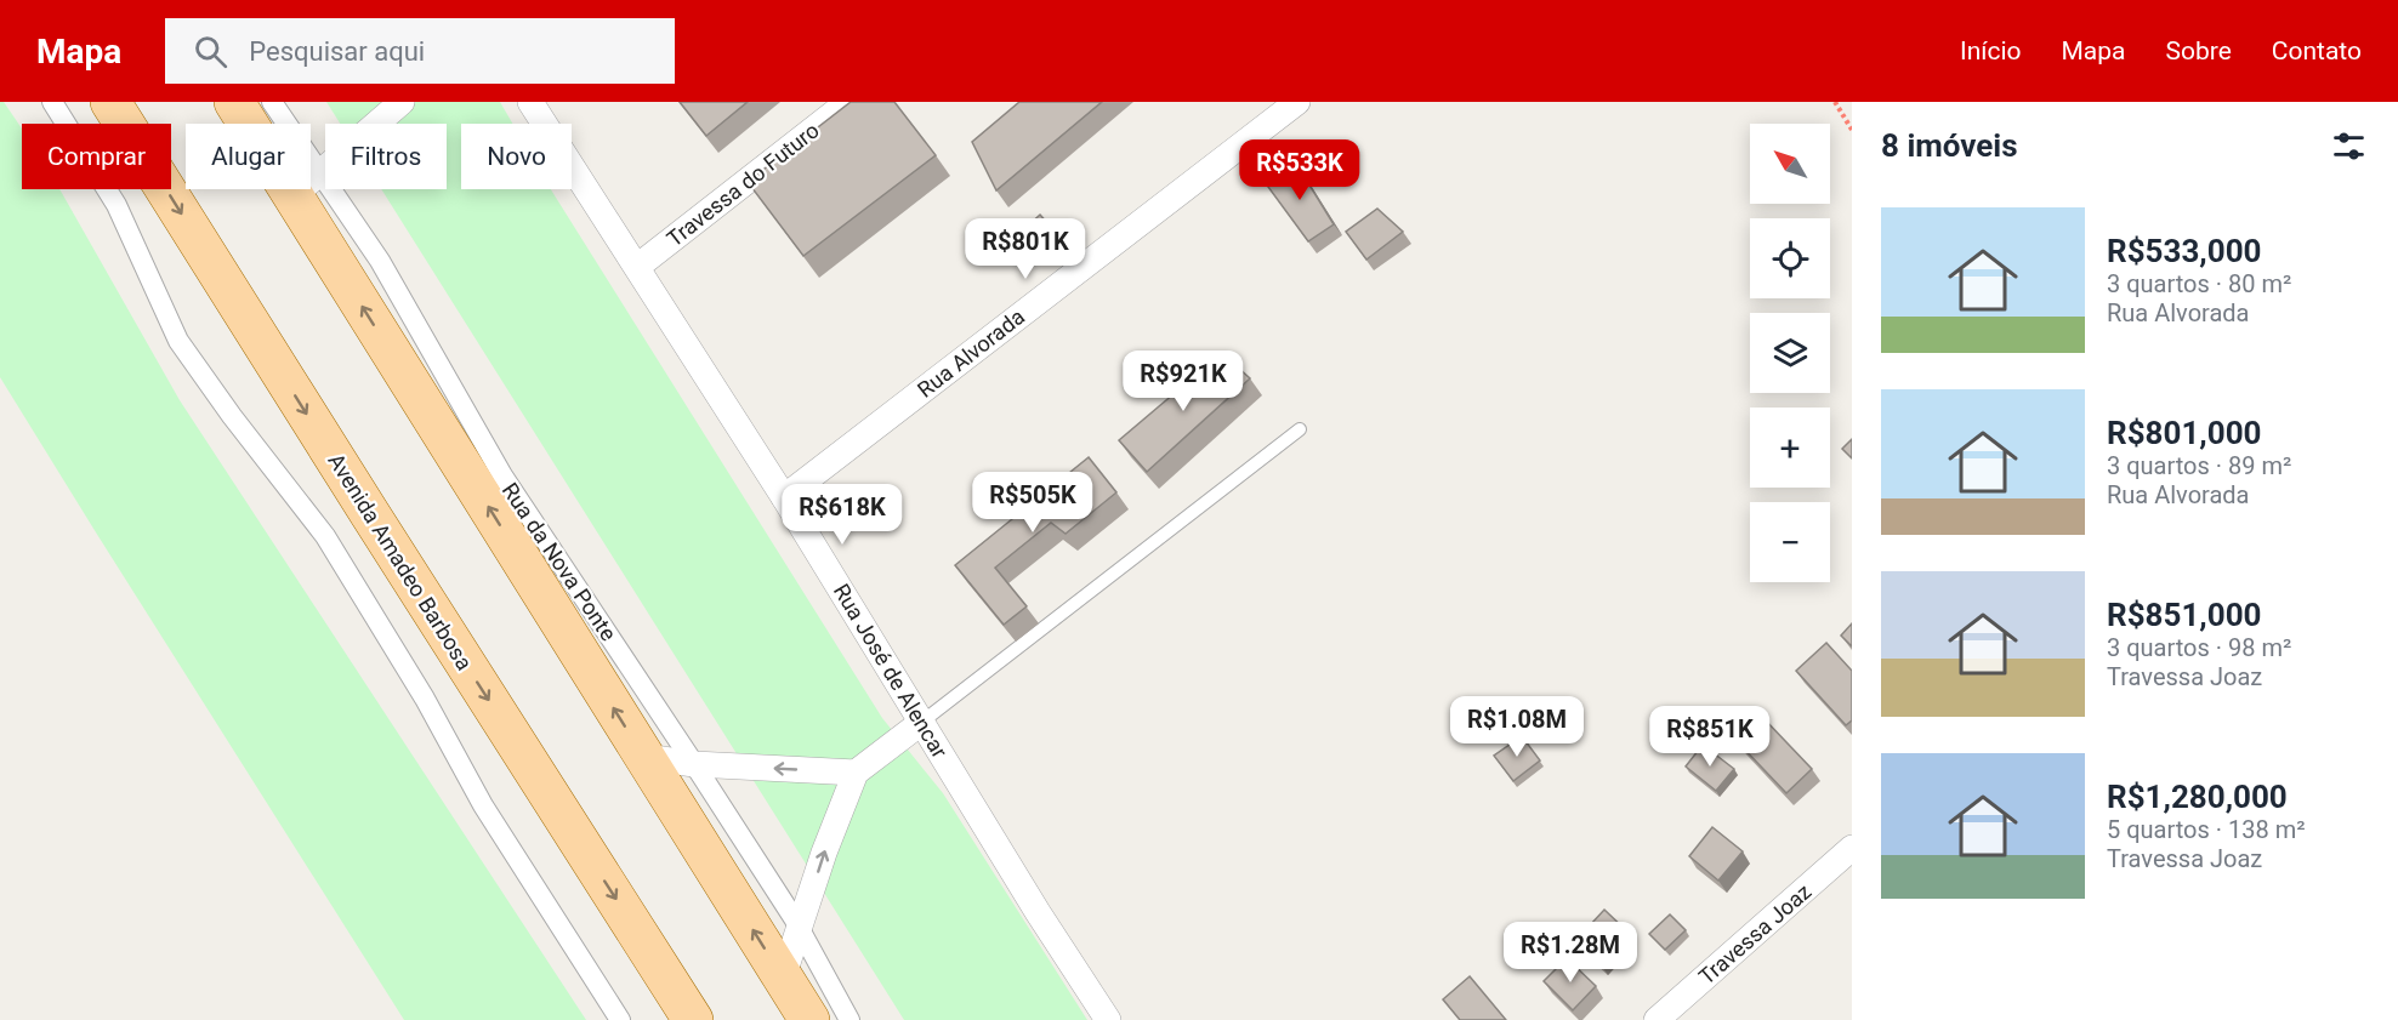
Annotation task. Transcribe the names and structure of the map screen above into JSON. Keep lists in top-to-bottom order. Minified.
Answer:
{"streets":{"main road":["Avenida Amadeo Barbosa"],"street":["Travessa do Futuro","Rua Alvorada","Rua da Nova Ponte","Rua José de Alencar","Travessa Joaz"]},"crossings":[["Travessa do Futuro","Rua José de Alencar"],["Rua Alvorada","Rua José de Alencar"]],"north":"top left","page":{"header":"Mapa","search":"Pesquisar aqui","nav":["Início","Mapa","Sobre","Contato"],"heading":"8 imóveis","map_buttons":["+","−"],"chip":["Comprar","Alugar","Filtros","Novo"],"price":["R$533K","R$801K","R$921K","R$505K","R$618K","R$1.08M","R$851K","R$1.28M"],"list":[{"name":"R$533,000","note":"3 quartos · 80 m² · Rua Alvorada"},{"name":"R$801,000","note":"3 quartos · 89 m² · Rua Alvorada"},{"name":"R$851,000","note":"3 quartos · 98 m² · Travessa Joaz"},{"name":"R$1,280,000","note":"5 quartos · 138 m² · Travessa Joaz"}]}}
